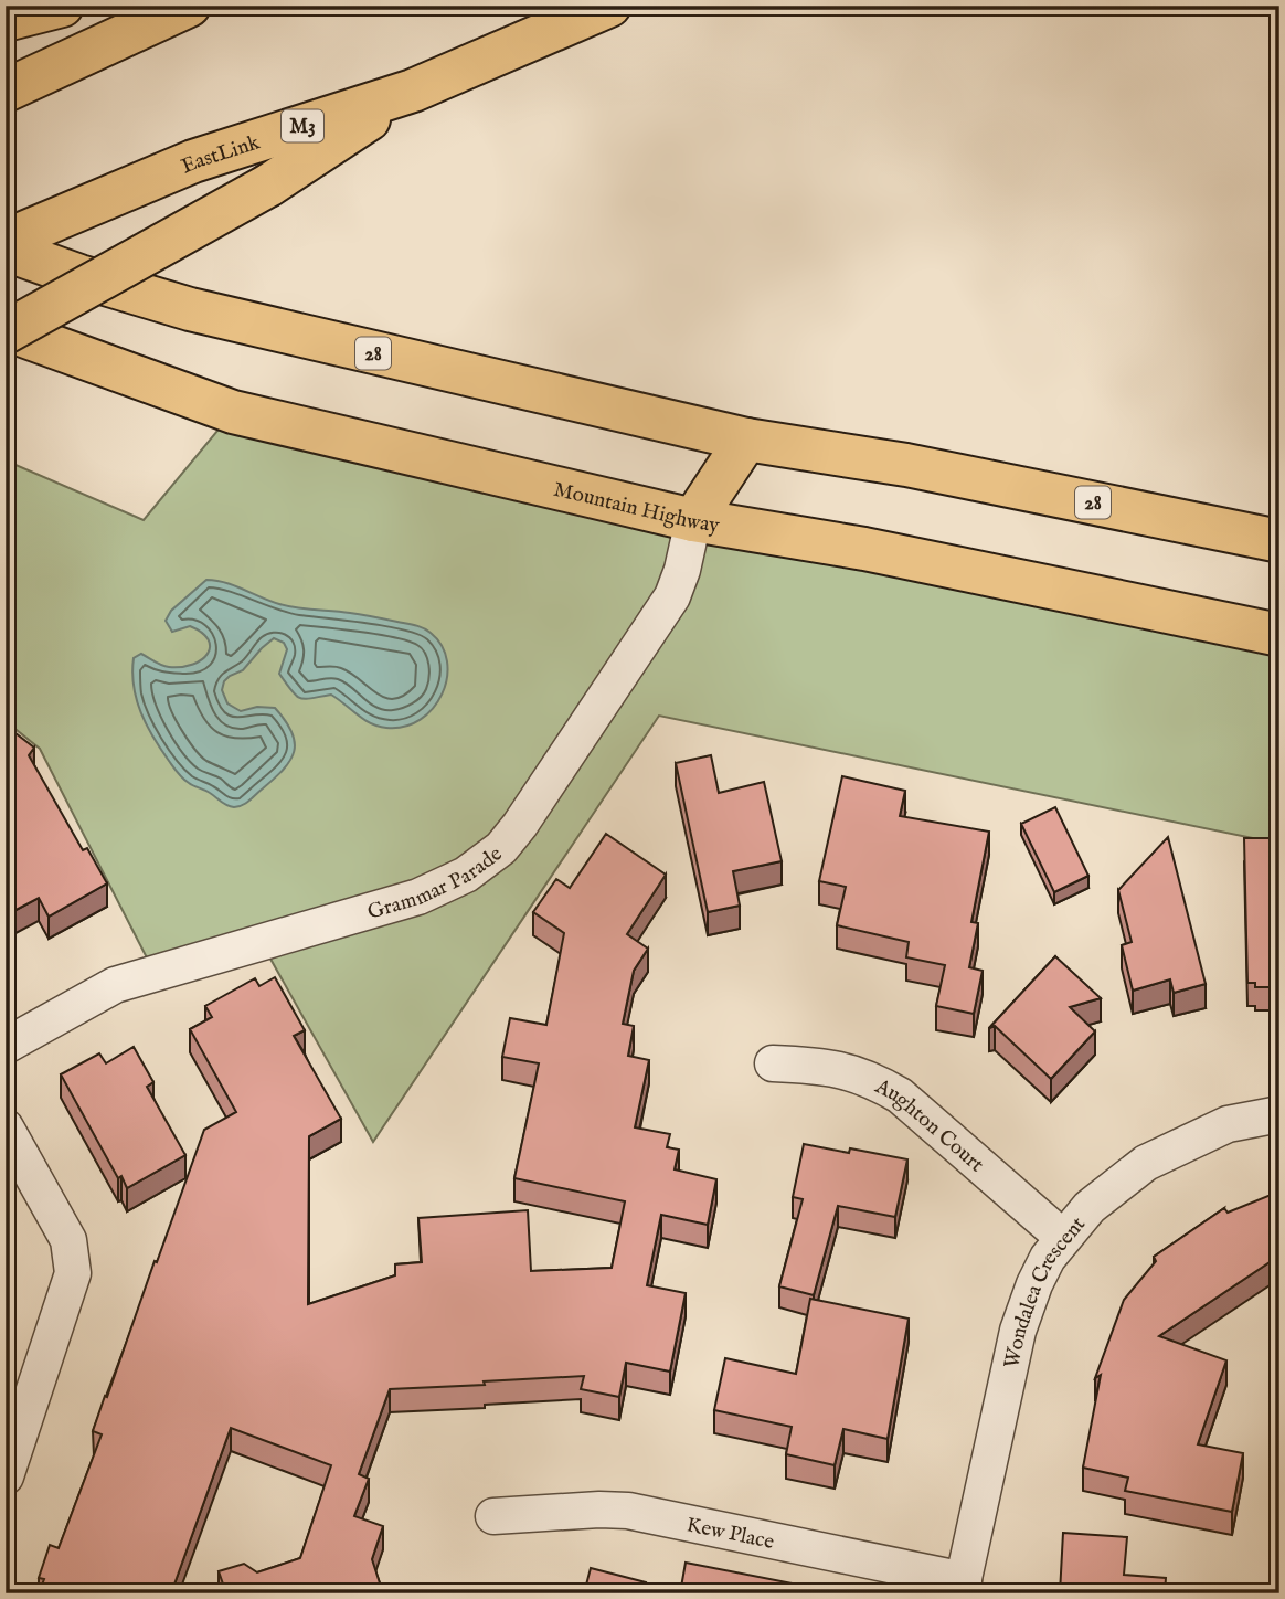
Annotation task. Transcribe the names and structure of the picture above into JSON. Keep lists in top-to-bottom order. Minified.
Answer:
{"streets":{"main road":["M3","EastLink","28","Mountain Highway"],"street":["Grammar Parade","Aughton Court","Wondalea Crescent","Kew Place"]},"crossings":[["Mountain Highway","Grammar Parade"],["Aughton Court","Wondalea Crescent"],["Wondalea Crescent","Kew Place"]]}
